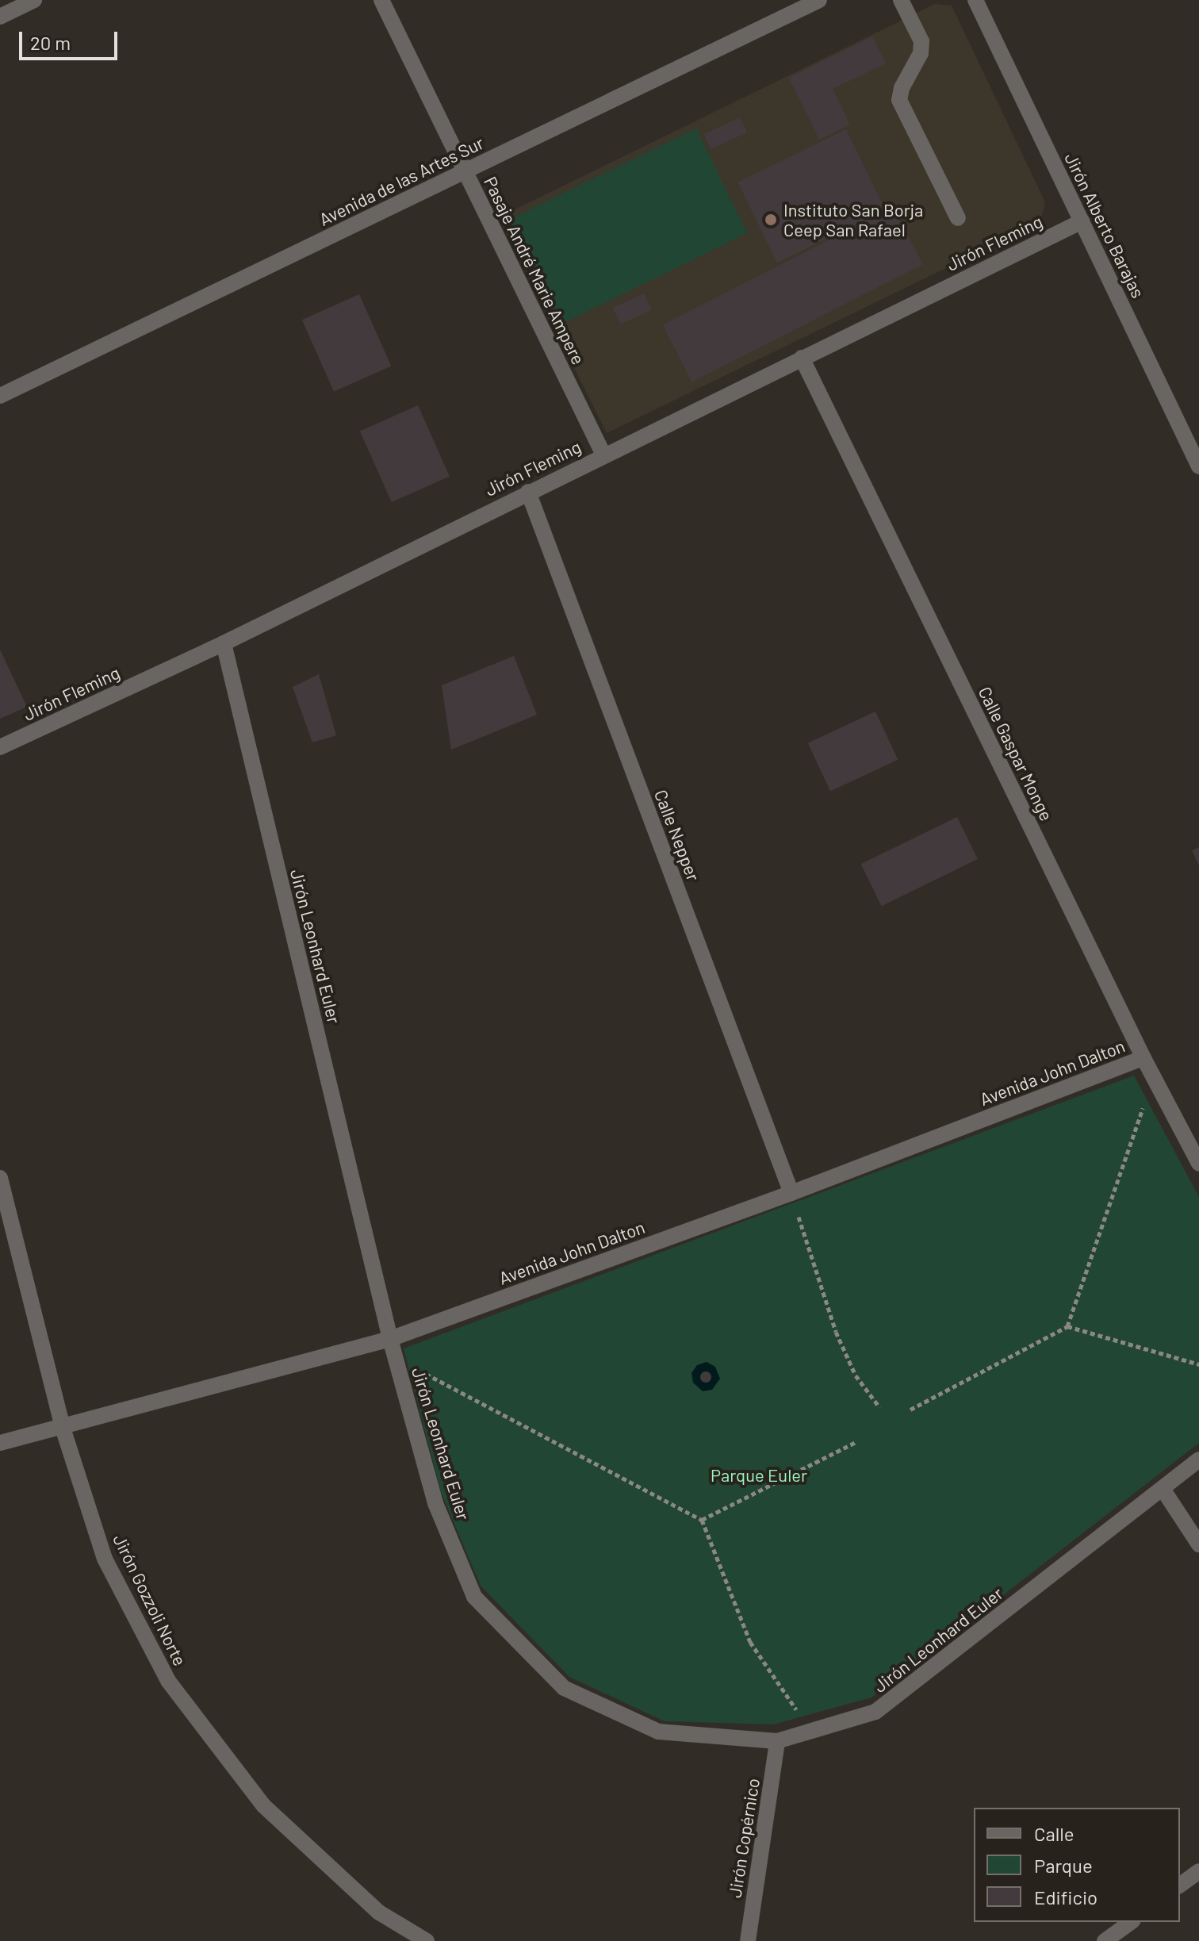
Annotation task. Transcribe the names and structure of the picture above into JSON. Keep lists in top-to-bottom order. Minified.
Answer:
{"streets":{"street":["Avenida de las Artes Sur","Jirón Alberto Barajas","Jirón Fleming","Pasaje André Marie Ampere","Calle Gaspar Monge","Calle Nepper","Jirón Leonhard Euler","Avenida John Dalton","Jirón Gozzoli Norte","Jirón Copérnico"]},"crossings":[["Avenida de las Artes Sur","Pasaje André Marie Ampere"],["Jirón Alberto Barajas","Jirón Fleming"],["Jirón Fleming","Pasaje André Marie Ampere"],["Jirón Fleming","Calle Gaspar Monge"],["Jirón Fleming","Calle Nepper"],["Jirón Fleming","Jirón Leonhard Euler"],["Calle Gaspar Monge","Avenida John Dalton"],["Calle Nepper","Avenida John Dalton"],["Jirón Leonhard Euler","Avenida John Dalton"],["Jirón Leonhard Euler","Jirón Copérnico"],["Avenida John Dalton","Jirón Gozzoli Norte"]],"parks":["Parque Euler"],"places":["Instituto San Borja Ceep San Rafael"],"legend":["Calle","Parque","Edificio"],"scale_bar":"20 m"}
